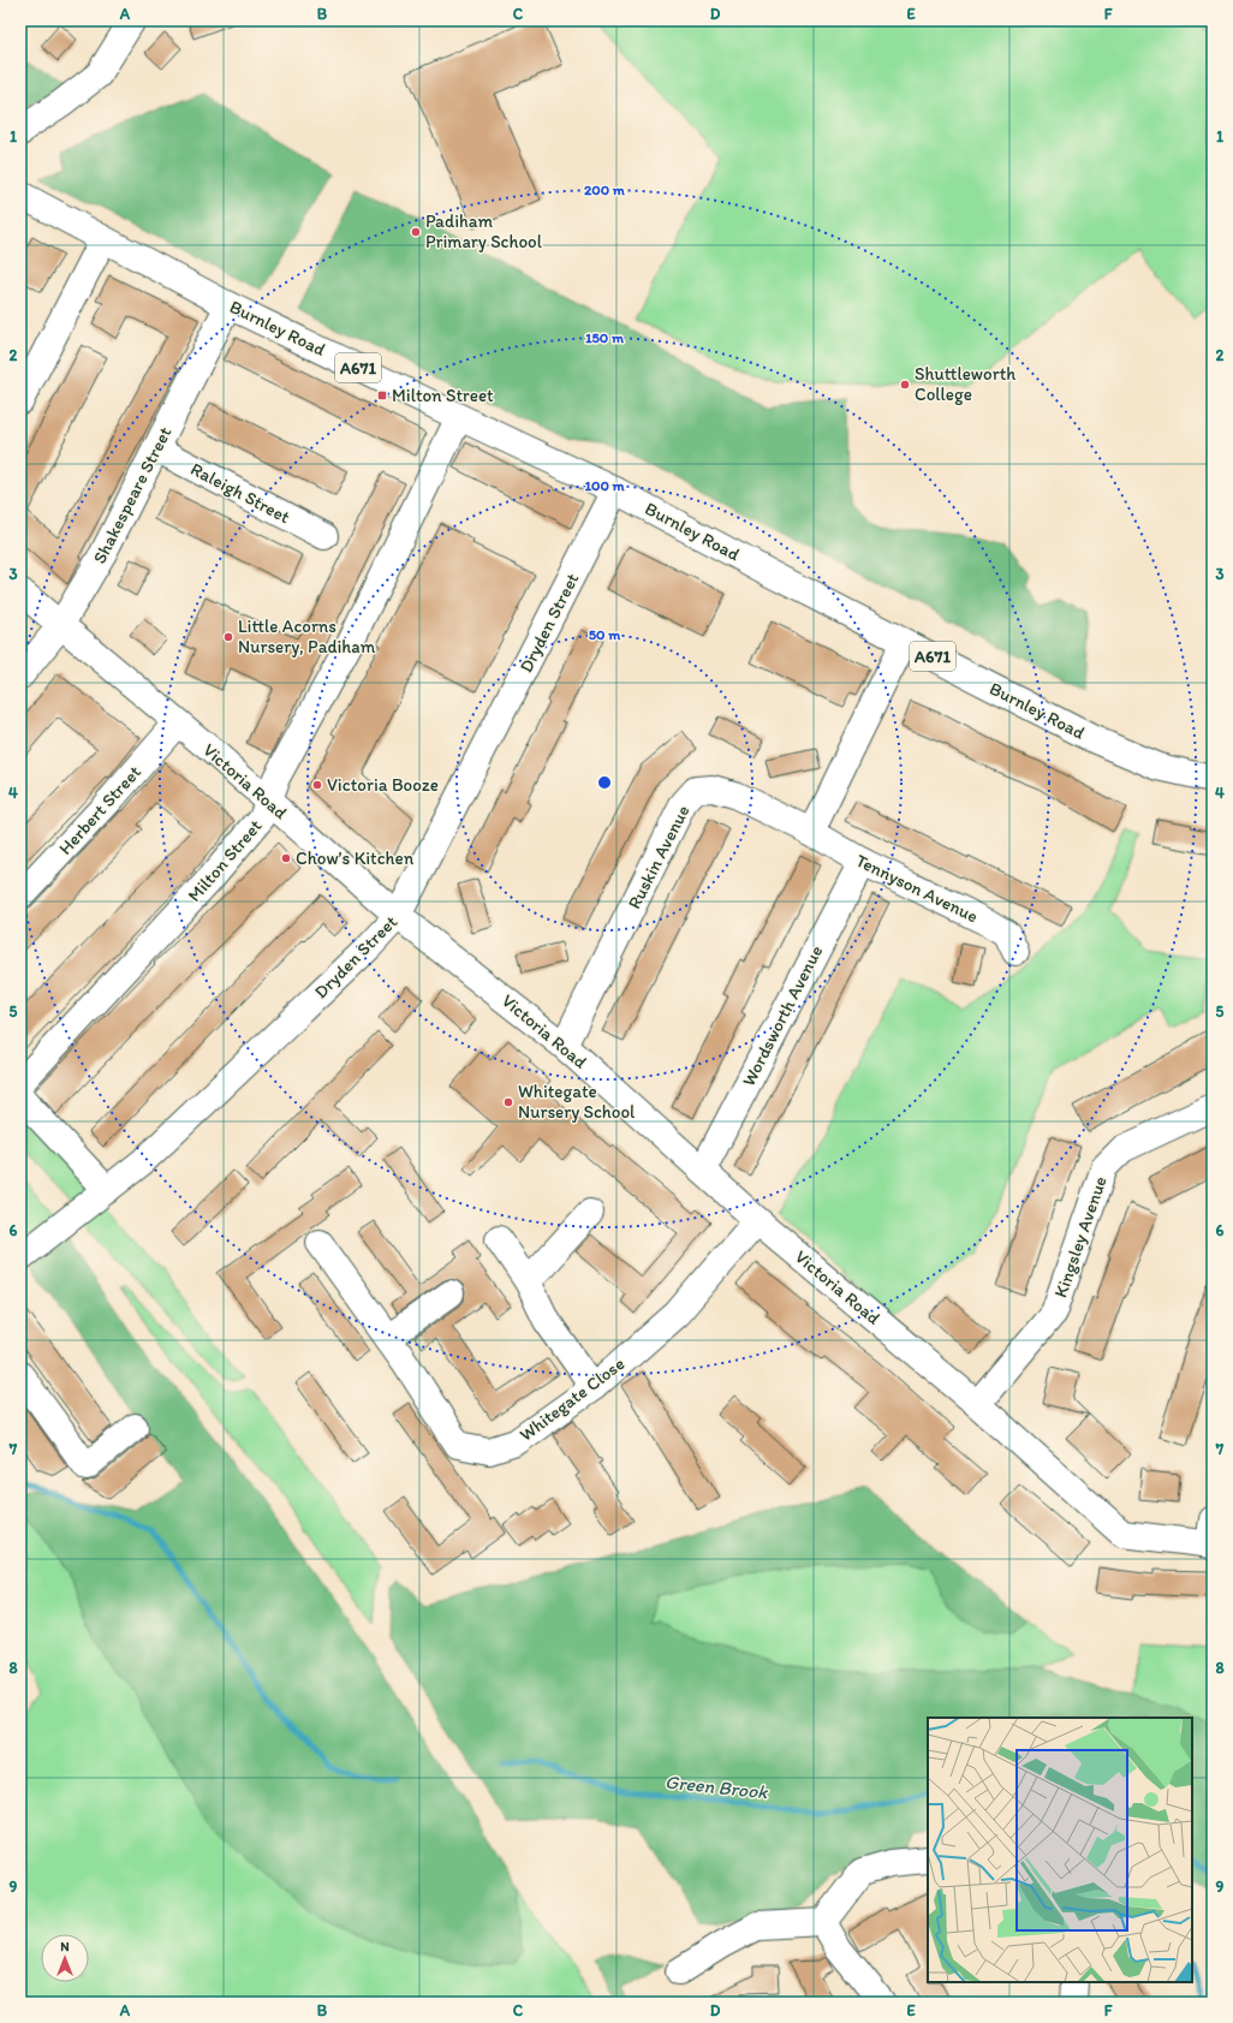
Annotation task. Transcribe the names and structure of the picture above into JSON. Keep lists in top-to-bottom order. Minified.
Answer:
{"streets":{"street":["Burnley Road","A671","Raleigh Street","Shakespeare Street","Dryden Street","Victoria Road","Herbert Street","Ruskin Avenue","Milton Street","Tennyson Avenue","Wordsworth Avenue","Kingsley Avenue","Whitegate Close"]},"crossings":[["Burnley Road","Shakespeare Street"],["Burnley Road","Dryden Street"],["Burnley Road","Milton Street"],["Raleigh Street","Shakespeare Street"],["Shakespeare Street","Victoria Road"],["Dryden Street","Victoria Road"],["Victoria Road","Herbert Street"],["Victoria Road","Ruskin Avenue"],["Victoria Road","Milton Street"],["Victoria Road","Wordsworth Avenue"],["Victoria Road","Kingsley Avenue"],["Victoria Road","Whitegate Close"],["Ruskin Avenue","Tennyson Avenue"],["Tennyson Avenue","Wordsworth Avenue"]],"water":["Green Brook"],"places":{"other":["Padiham Primary School","Shuttleworth College","Little Acorns Nursery, Padiham","Victoria Booze","Chow’s Kitchen","Whitegate Nursery School"],"transit":["Milton Street"]},"north":"top","grid":{"columns":["A","B","C","D","E","F"],"rows":["1","2","3","4","5","6","7","8","9"]},"rings":["200 m","150 m","100 m","50 m"]}
